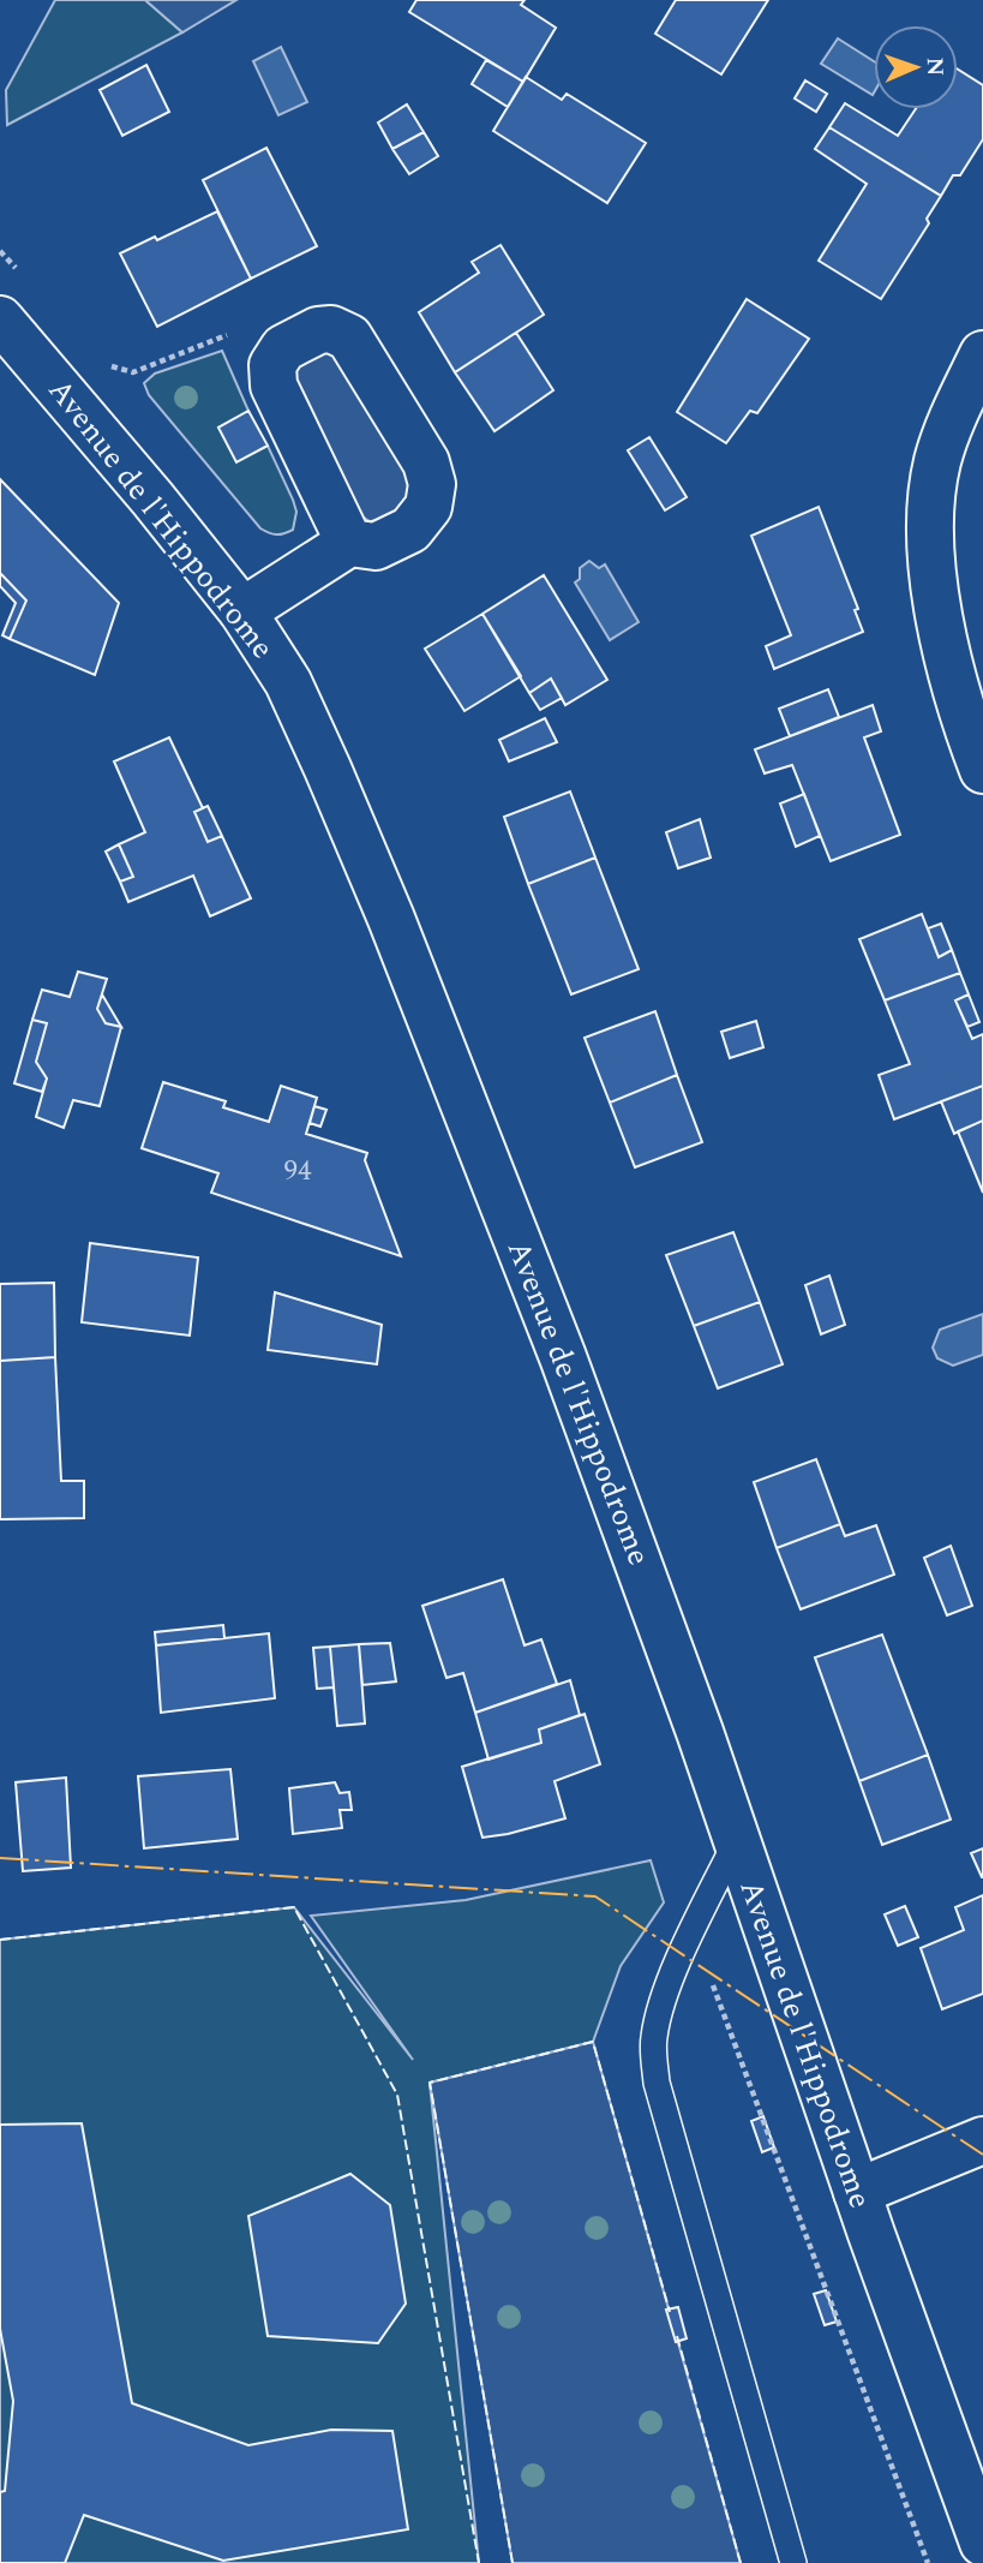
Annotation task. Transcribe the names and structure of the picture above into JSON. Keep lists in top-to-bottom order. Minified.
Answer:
{"streets":{"street":["Avenue de l'Hippodrome"]},"house_numbers":["94"],"north":"right"}
